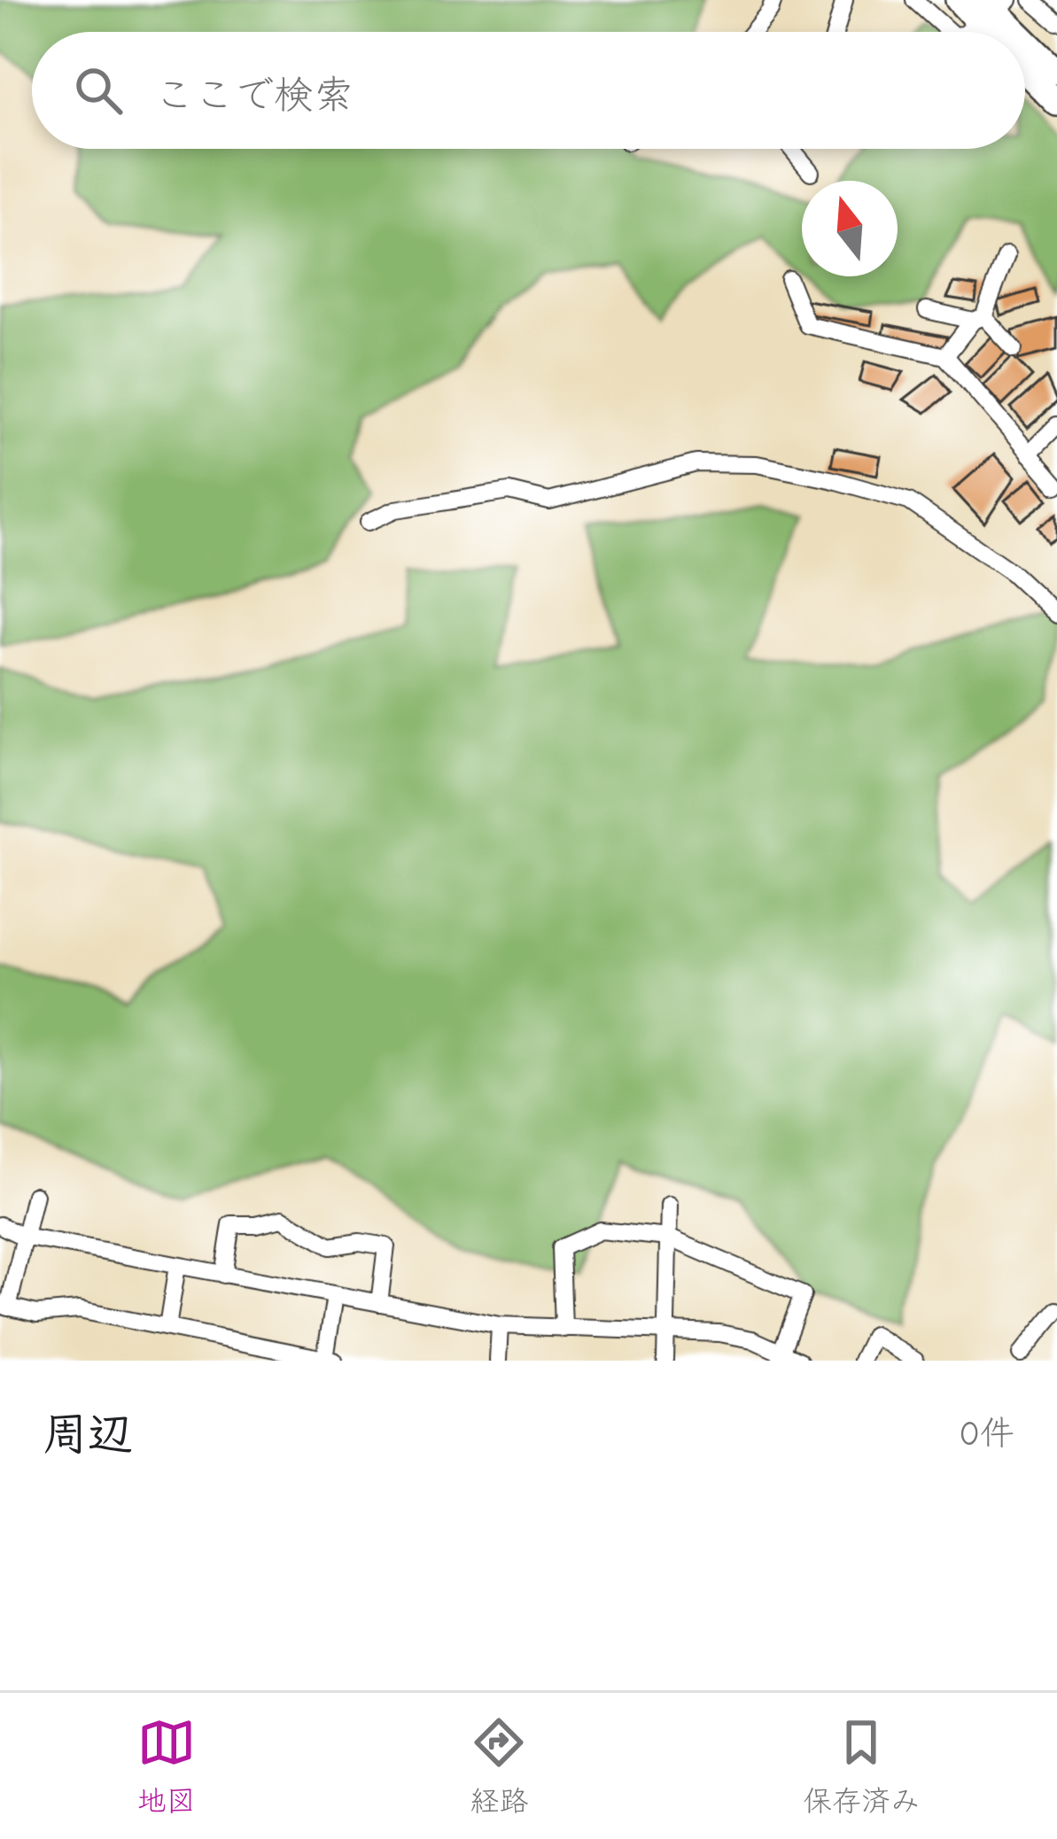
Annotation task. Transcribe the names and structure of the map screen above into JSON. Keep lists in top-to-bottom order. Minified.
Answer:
{"north":"top","page":{"search":"ここで検索","heading":["周辺","0件"],"nav":["地図","経路","保存済み"]}}
